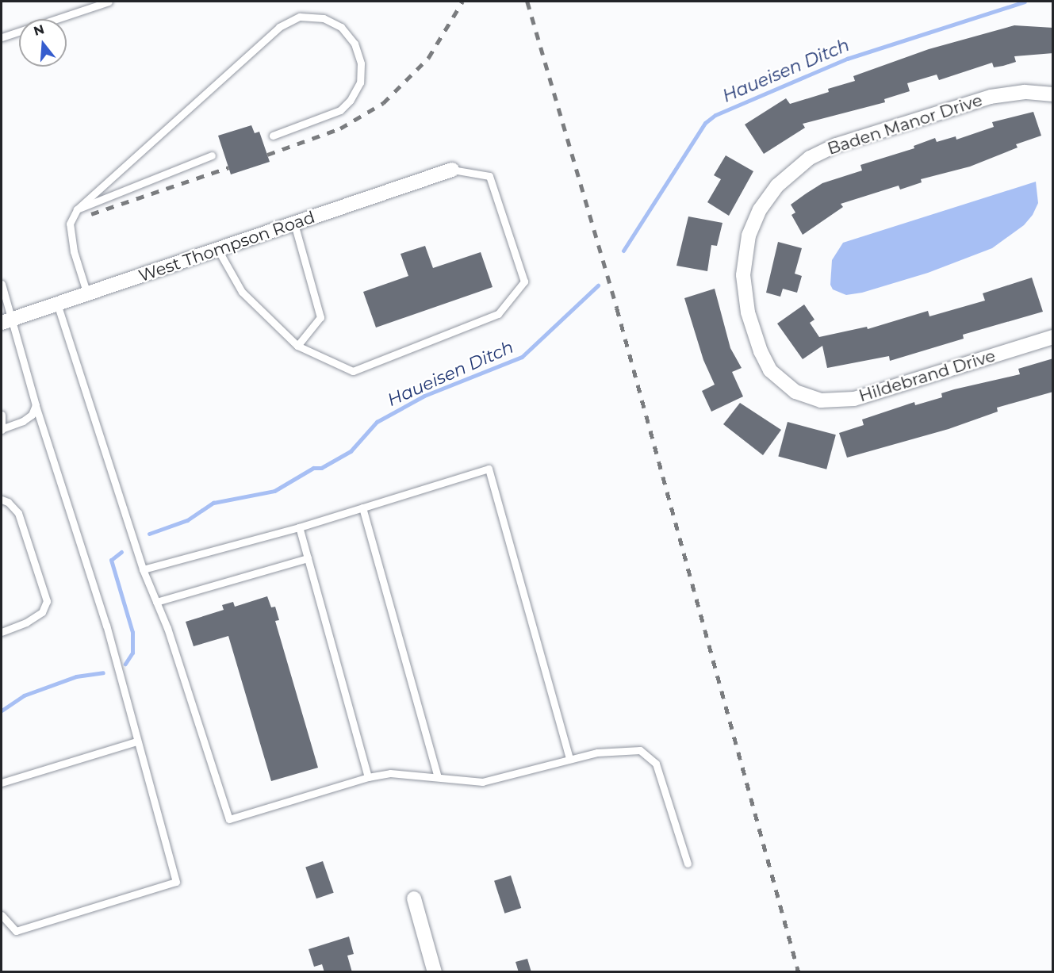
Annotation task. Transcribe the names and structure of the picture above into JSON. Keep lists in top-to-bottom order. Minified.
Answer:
{"streets":{"street":["Baden Manor Drive","West Thompson Road","Hildebrand Drive"]},"crossings":[["Baden Manor Drive","Hildebrand Drive"]],"water":["Haueisen Ditch"],"north":"top"}
